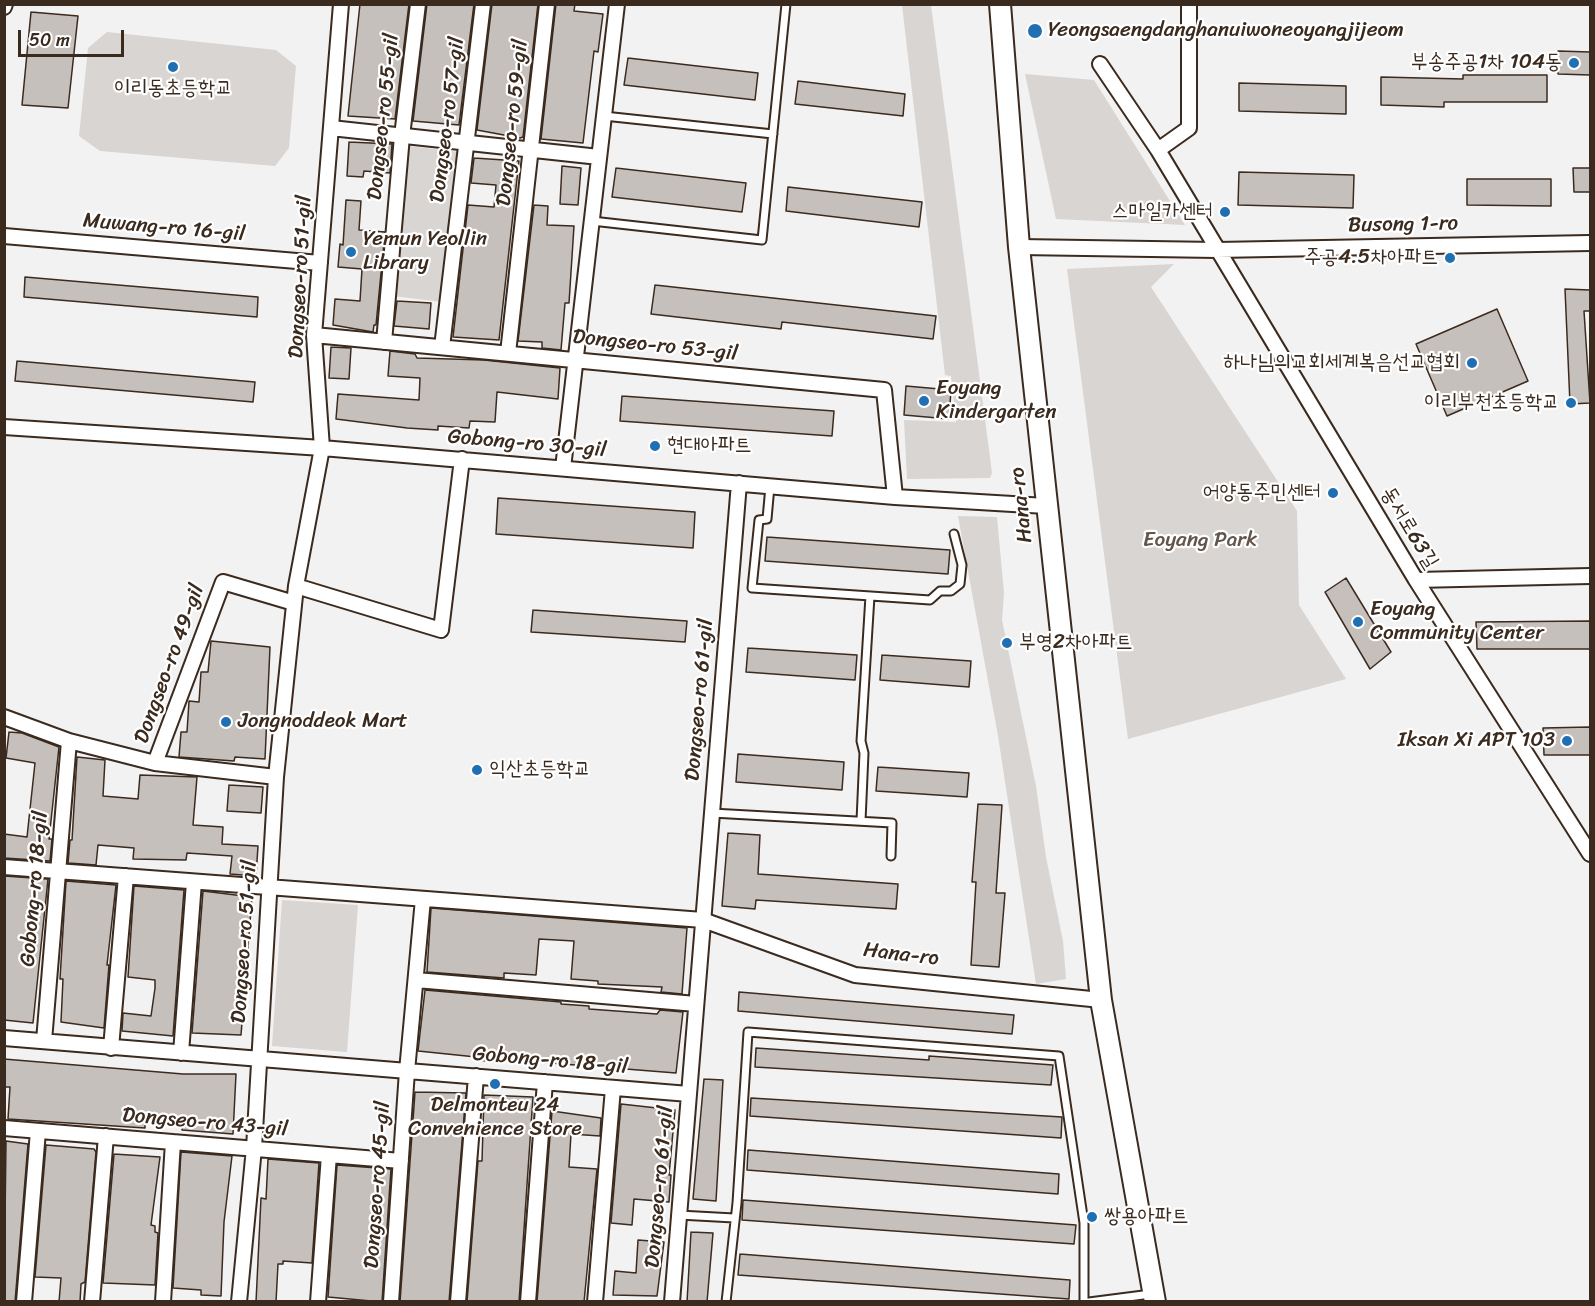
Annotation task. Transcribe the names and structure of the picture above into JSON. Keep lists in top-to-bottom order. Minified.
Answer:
{"streets":{"street":["Dongseo-ro 55-gil","Dongseo-ro 57-gil","Dongseo-ro 59-gil","Busong 1-ro","Muwang-ro 16-gil","Dongseo-ro 51-gil","Dongseo-ro 53-gil","Gobong-ro 30-gil","Hana-ro","동서로63길","Dongseo-ro 49-gil","Dongseo-ro 61-gil","Gobong-ro 18-gil","Dongseo-ro 43-gil","Dongseo-ro 45-gil"]},"crossings":[["Dongseo-ro 55-gil","Dongseo-ro 53-gil"],["Dongseo-ro 57-gil","Dongseo-ro 53-gil"],["Dongseo-ro 59-gil","Dongseo-ro 53-gil"],["Busong 1-ro","Hana-ro"],["Busong 1-ro","동서로63길"],["Muwang-ro 16-gil","Dongseo-ro 51-gil"],["Dongseo-ro 51-gil","Dongseo-ro 53-gil"],["Dongseo-ro 51-gil","Gobong-ro 30-gil"],["Dongseo-ro 51-gil","Dongseo-ro 49-gil"],["Dongseo-ro 51-gil","Gobong-ro 18-gil"],["Dongseo-ro 51-gil","Dongseo-ro 43-gil"],["Dongseo-ro 53-gil","Gobong-ro 30-gil"],["Gobong-ro 30-gil","Hana-ro"],["Gobong-ro 30-gil","Dongseo-ro 61-gil"],["Hana-ro","Dongseo-ro 61-gil"],["Dongseo-ro 49-gil","Gobong-ro 18-gil"],["Dongseo-ro 61-gil","Gobong-ro 18-gil"],["Gobong-ro 18-gil","Dongseo-ro 45-gil"],["Dongseo-ro 43-gil","Dongseo-ro 45-gil"]],"parks":["Eoyang Park"],"places":["Yeongsaengdanghanuiwoneoyangjijeom","부송주공1차 104동","이리동초등학교","스마일카센터","Yemun Yeollin Library","주공4.5차아파트","하나님의교회세계복음선교협회","Eoyang Kindergarten","이리부천초등학교","현대아파트","어양동주민센터","Eoyang Community Center","부영2차아파트","Jongnoddeok Mart","Iksan Xi APT 103","익산초등학교","Delmonteu 24 Convenience Store","쌍용아파트"],"scale_bar":"50 m"}
